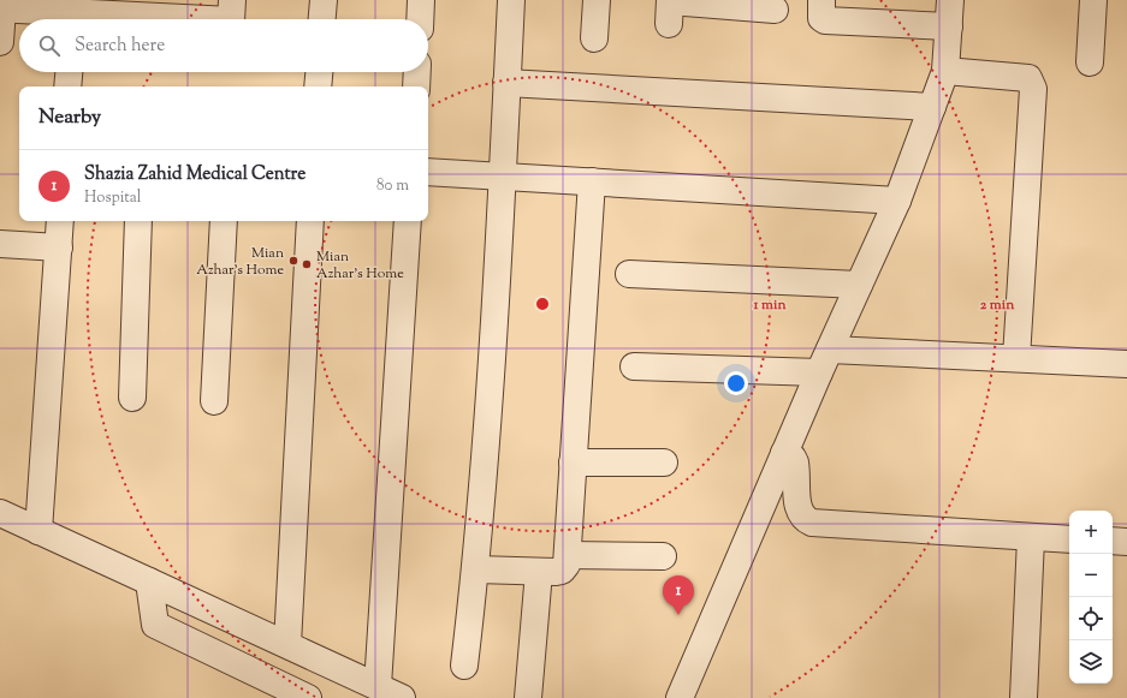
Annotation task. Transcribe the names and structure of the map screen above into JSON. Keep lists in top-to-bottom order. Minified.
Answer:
{"places":["Mian Azhar’s Home","Mian Azhar's Home"],"page":{"search":"Search here","heading":"Nearby","list":[{"mark":"1","name":"Shazia Zahid Medical Centre","note":"Hospital","value":"80 m"}],"map_buttons":["+","−"],"pins":"1"},"rings":["1 min","2 min"]}
